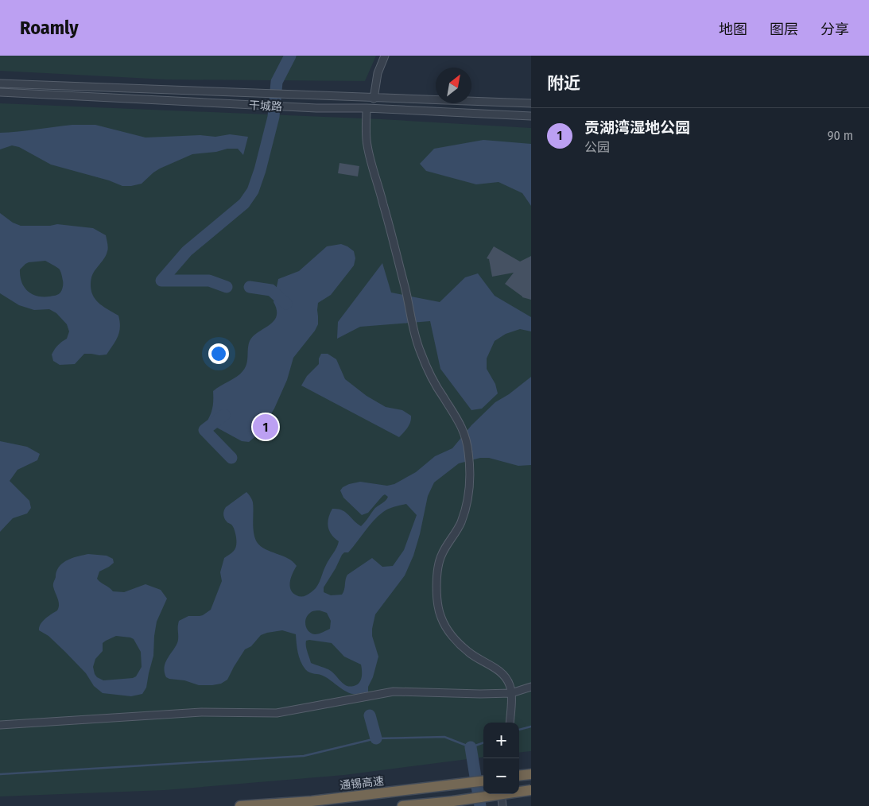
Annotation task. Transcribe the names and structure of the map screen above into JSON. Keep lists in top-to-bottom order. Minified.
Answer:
{"streets":{"highway":["通锡高速"],"street":["干城路"]},"north":"top right","page":{"header":"Roamly","nav":["地图","图层","分享"],"heading":"附近","list":[{"mark":"1","name":"贡湖湾湿地公园","note":"公园","value":"90 m"}],"pins":"1","map_buttons":["+","−"]}}
